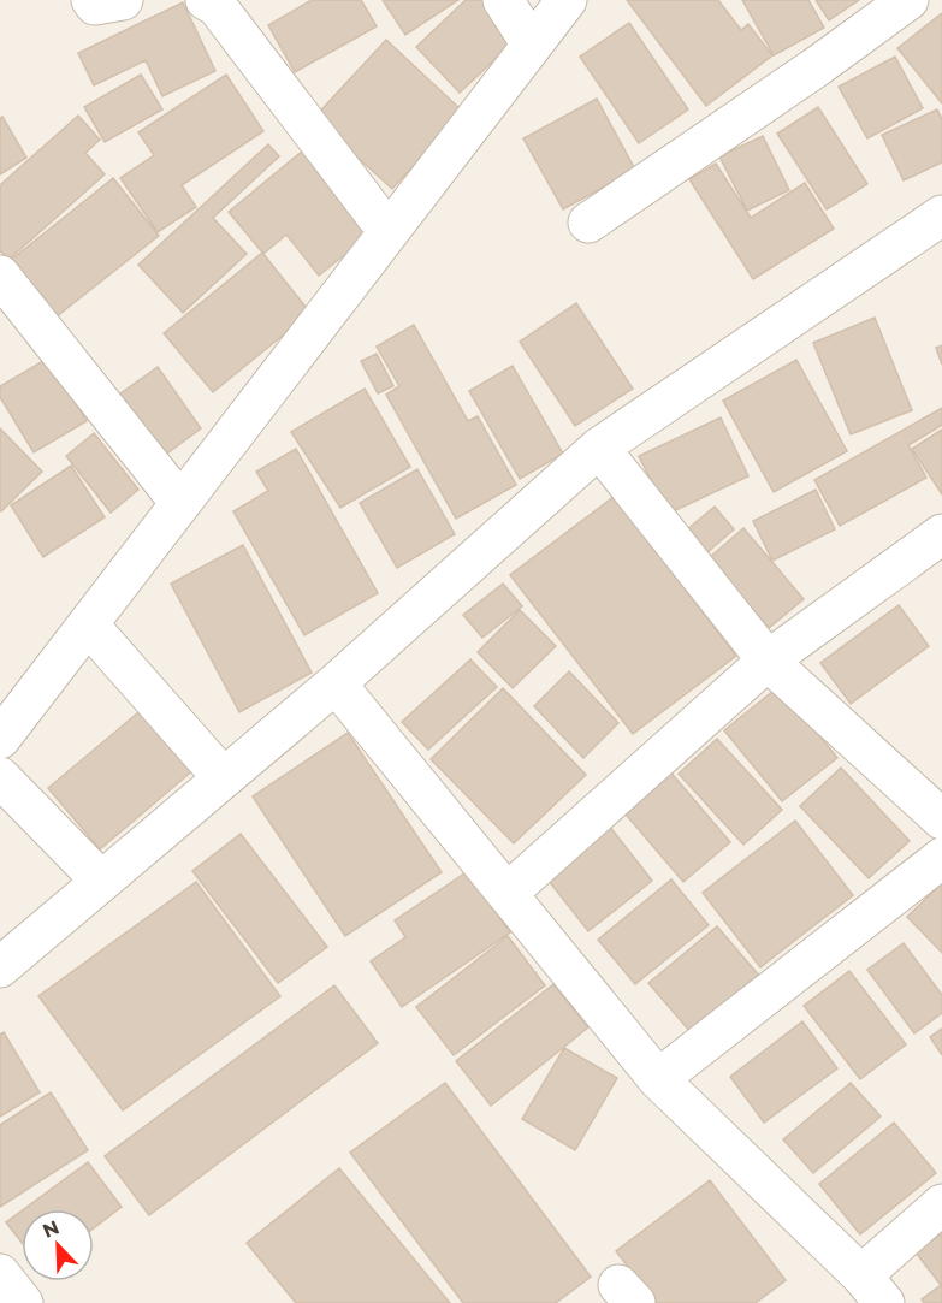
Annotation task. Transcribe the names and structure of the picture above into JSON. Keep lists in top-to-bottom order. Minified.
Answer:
{"north":"top left"}
